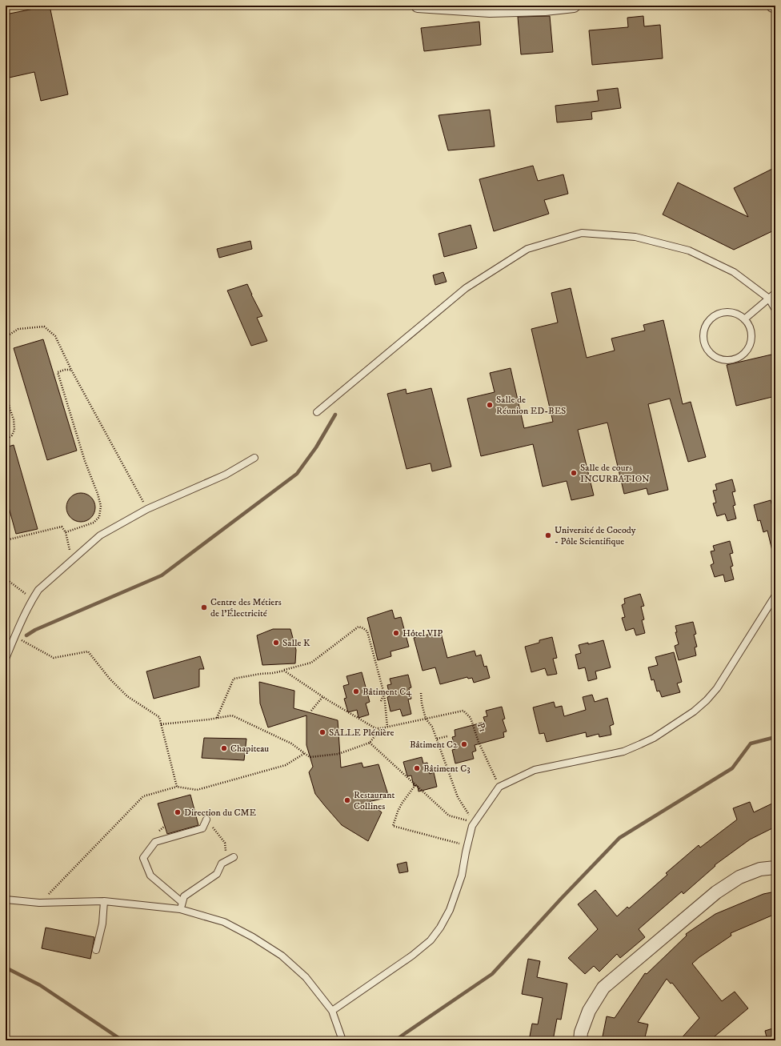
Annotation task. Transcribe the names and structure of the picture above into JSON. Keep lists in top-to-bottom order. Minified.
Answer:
{"streets":{"path":["P1"]},"places":["Salle de Réunion ED-BES","Salle de cours INCURBATION","Université de Cocody - Pôle Scientifique","Centre des Métiers de l'Électricité","Hôtel VIP","Salle K","Bâtiment C4","SALLE Plénière","Bâtiment C2","Chapiteau","Bâtiment C3","Restaurant Collines","Direction du CME"]}
